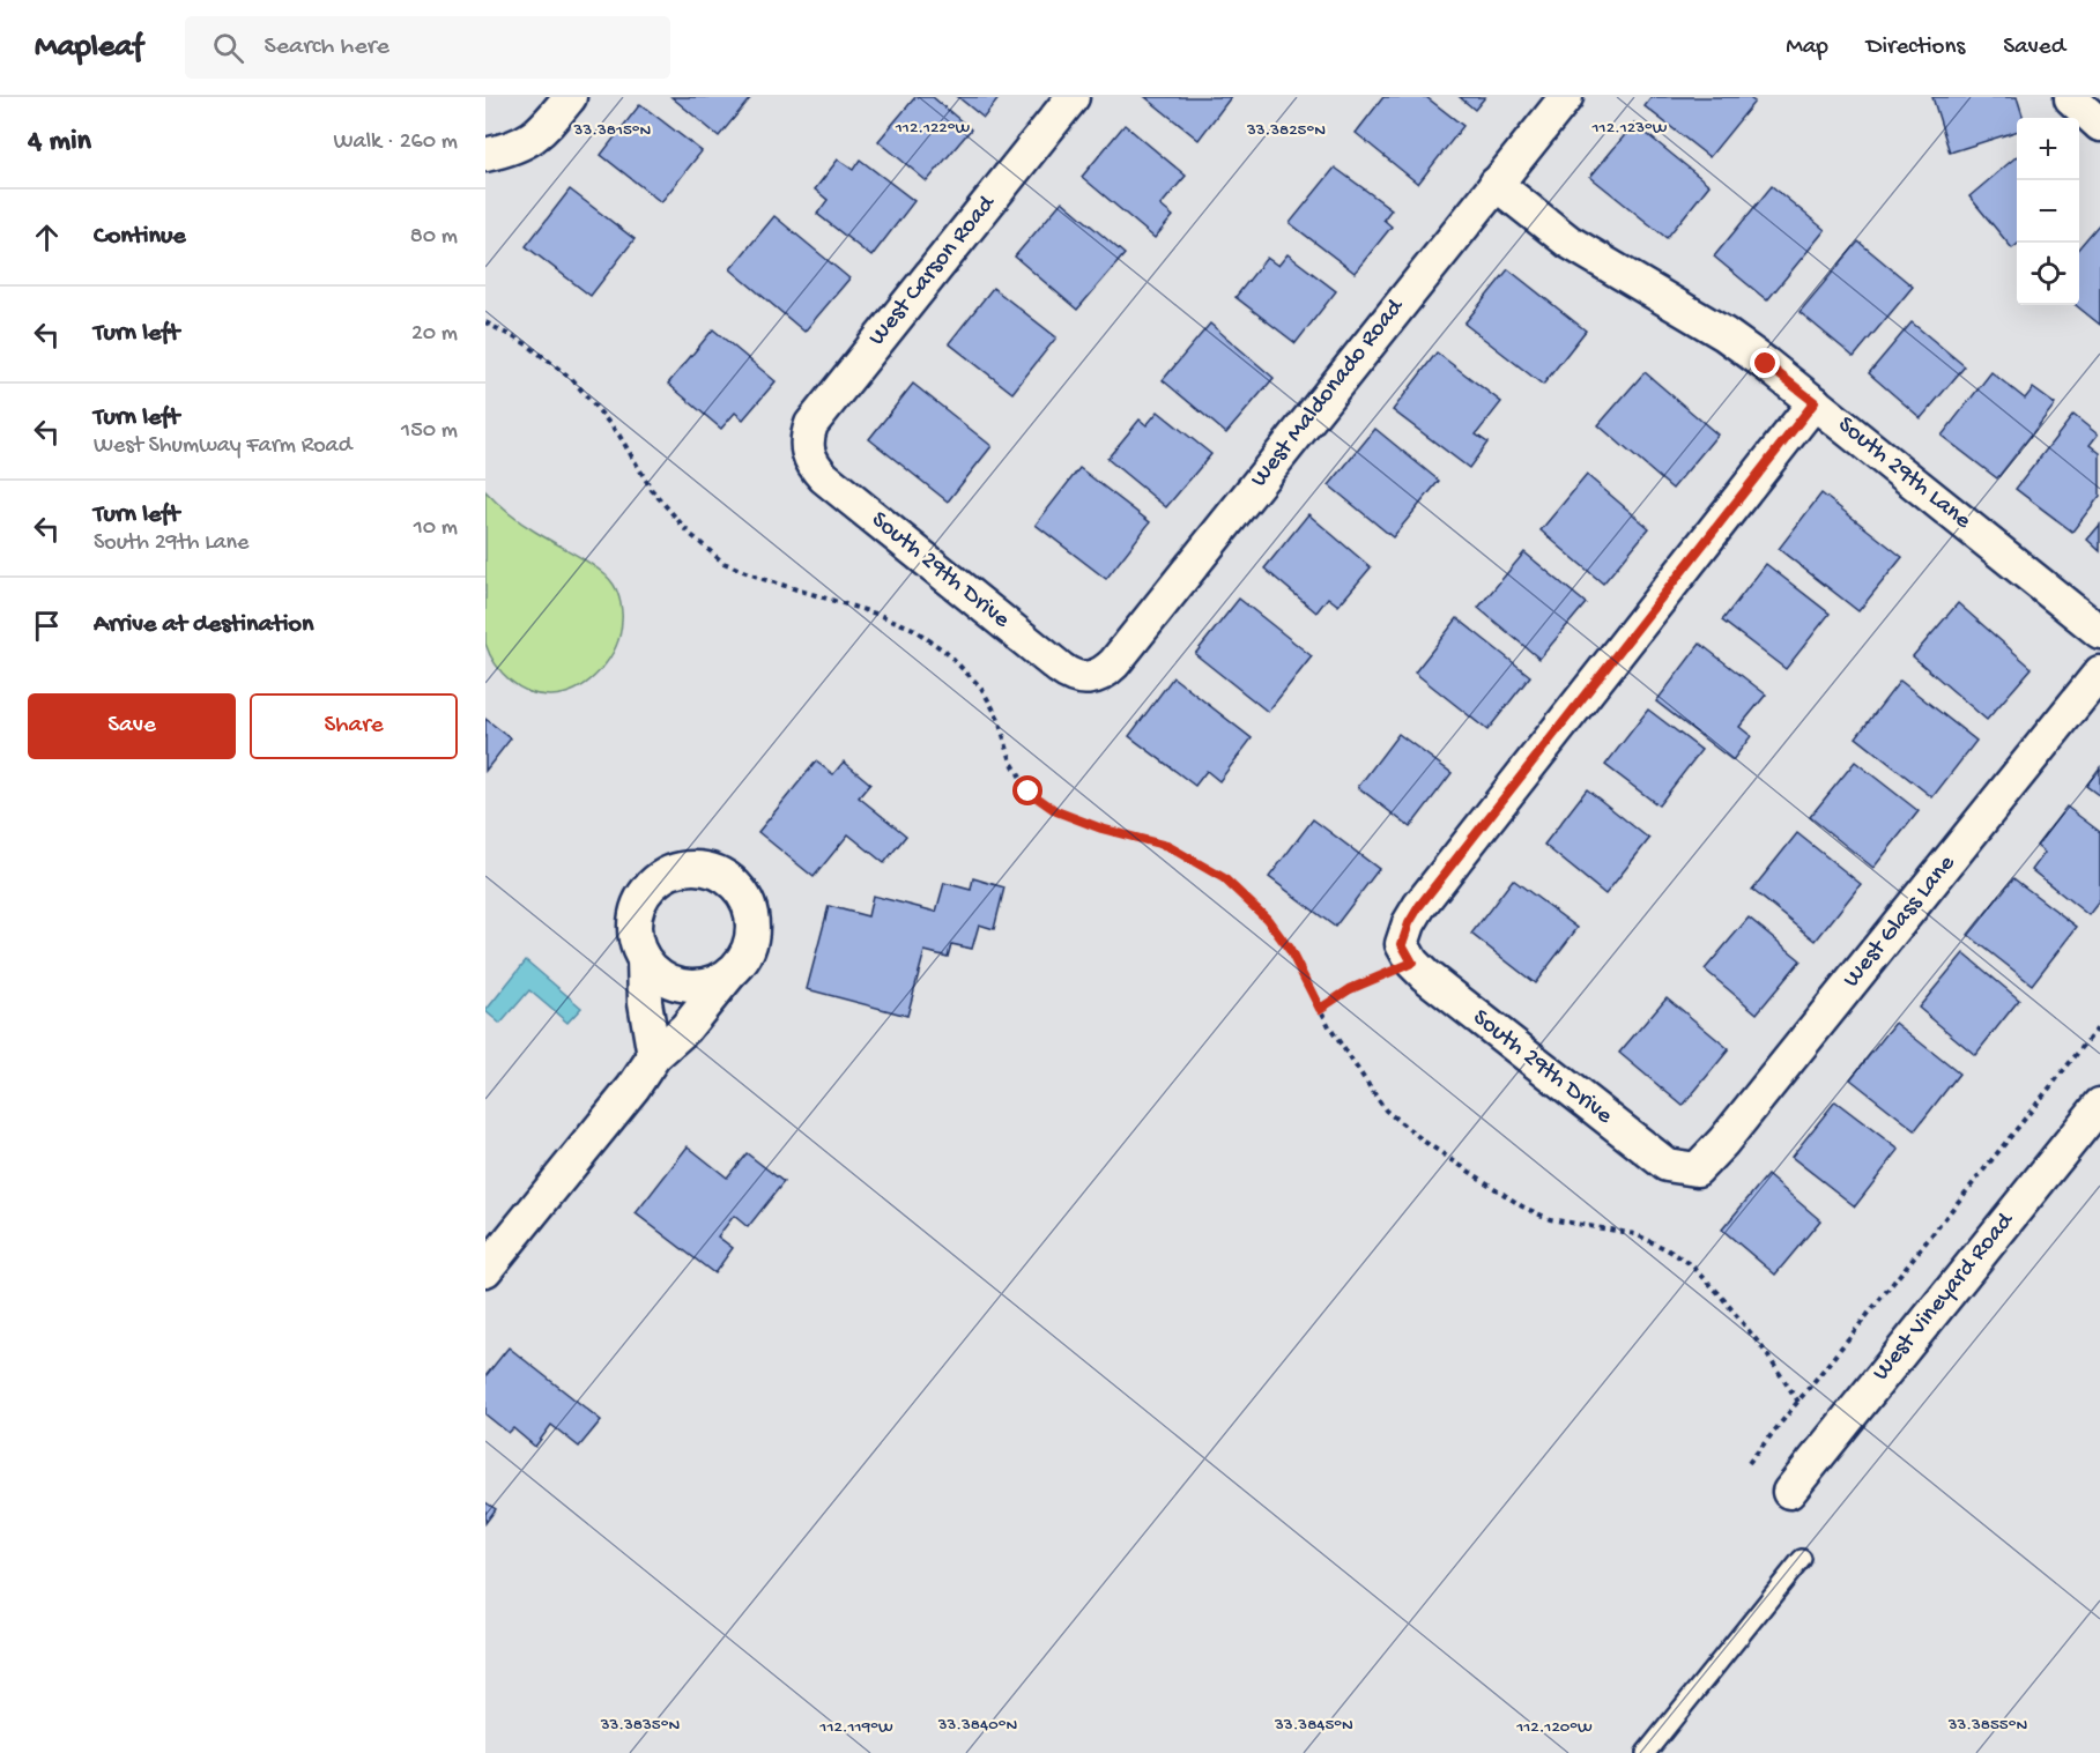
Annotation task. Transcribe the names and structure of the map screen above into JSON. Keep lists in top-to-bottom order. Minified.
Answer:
{"streets":{"street":["West Carson Road","West Maldonado Road","South 29th Lane","South 29th Drive","West Glass Lane","West Vineyard Road"]},"crossings":[["West Carson Road","South 29th Drive"],["West Maldonado Road","South 29th Lane"],["West Maldonado Road","South 29th Drive"],["South 29th Drive","West Glass Lane"]],"page":{"header":"Mapleaf","search":"Search here","nav":["Map","Directions","Saved"],"heading":["4 min","Walk · 260 m"],"map_buttons":["+","−"],"list":[["Continue","80 m"],["Turn left","20 m"],["Turn left","West Shumway Farm Road","150 m"],["Turn left","South 29th Lane","10 m"],"Arrive at destination"],"buttons":["Save","Share"]},"coordinates":["112.122°W","112.123°W","33.3815°N","33.3825°N","33.3835°N","33.3840°N","33.3845°N","33.3855°N","112.119°W","112.120°W"]}
